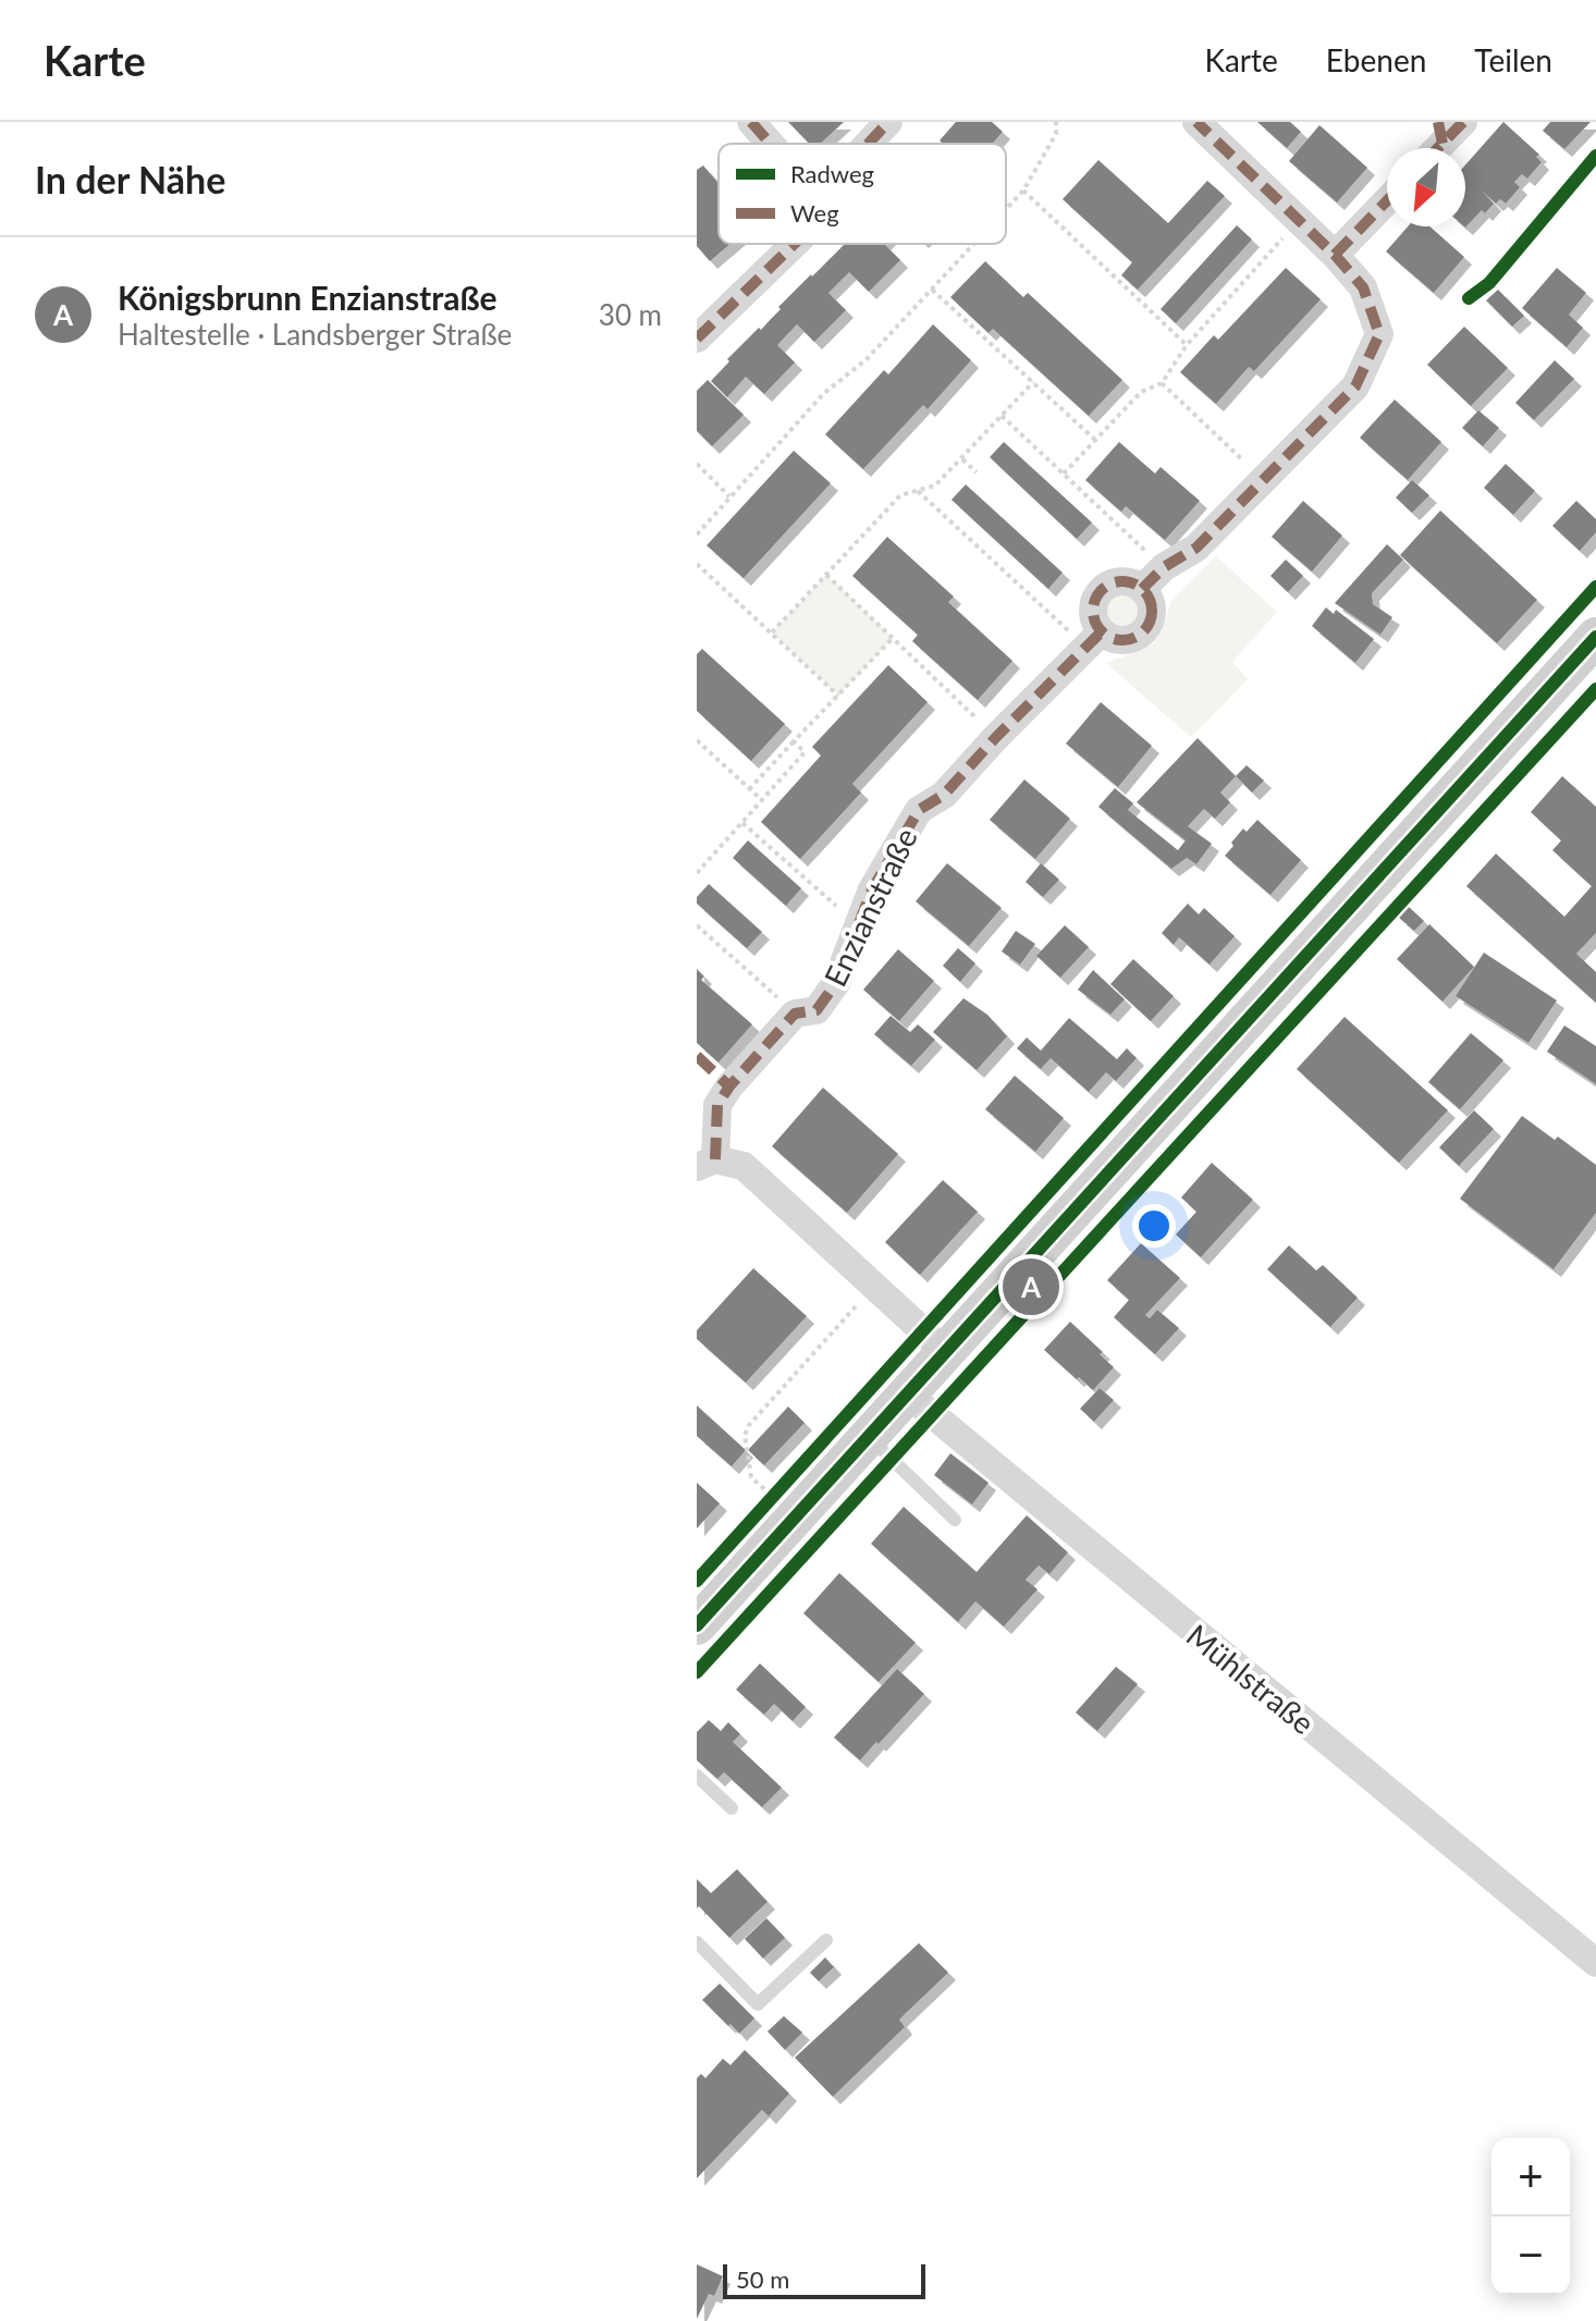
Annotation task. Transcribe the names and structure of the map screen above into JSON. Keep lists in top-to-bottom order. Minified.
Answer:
{"streets":{"street":["Enzianstraße","Mühlstraße"]},"legend":["Radweg","Weg"],"scale_bar":"50 m","north":"bottom left","page":{"header":"Karte","nav":["Karte","Ebenen","Teilen"],"heading":"In der Nähe","list":[{"mark":"A","name":"Königsbrunn Enzianstraße","note":"Haltestelle · Landsberger Straße","value":"30 m"}],"pins":"A","map_buttons":["+","−"],"scale":"50 m"}}
